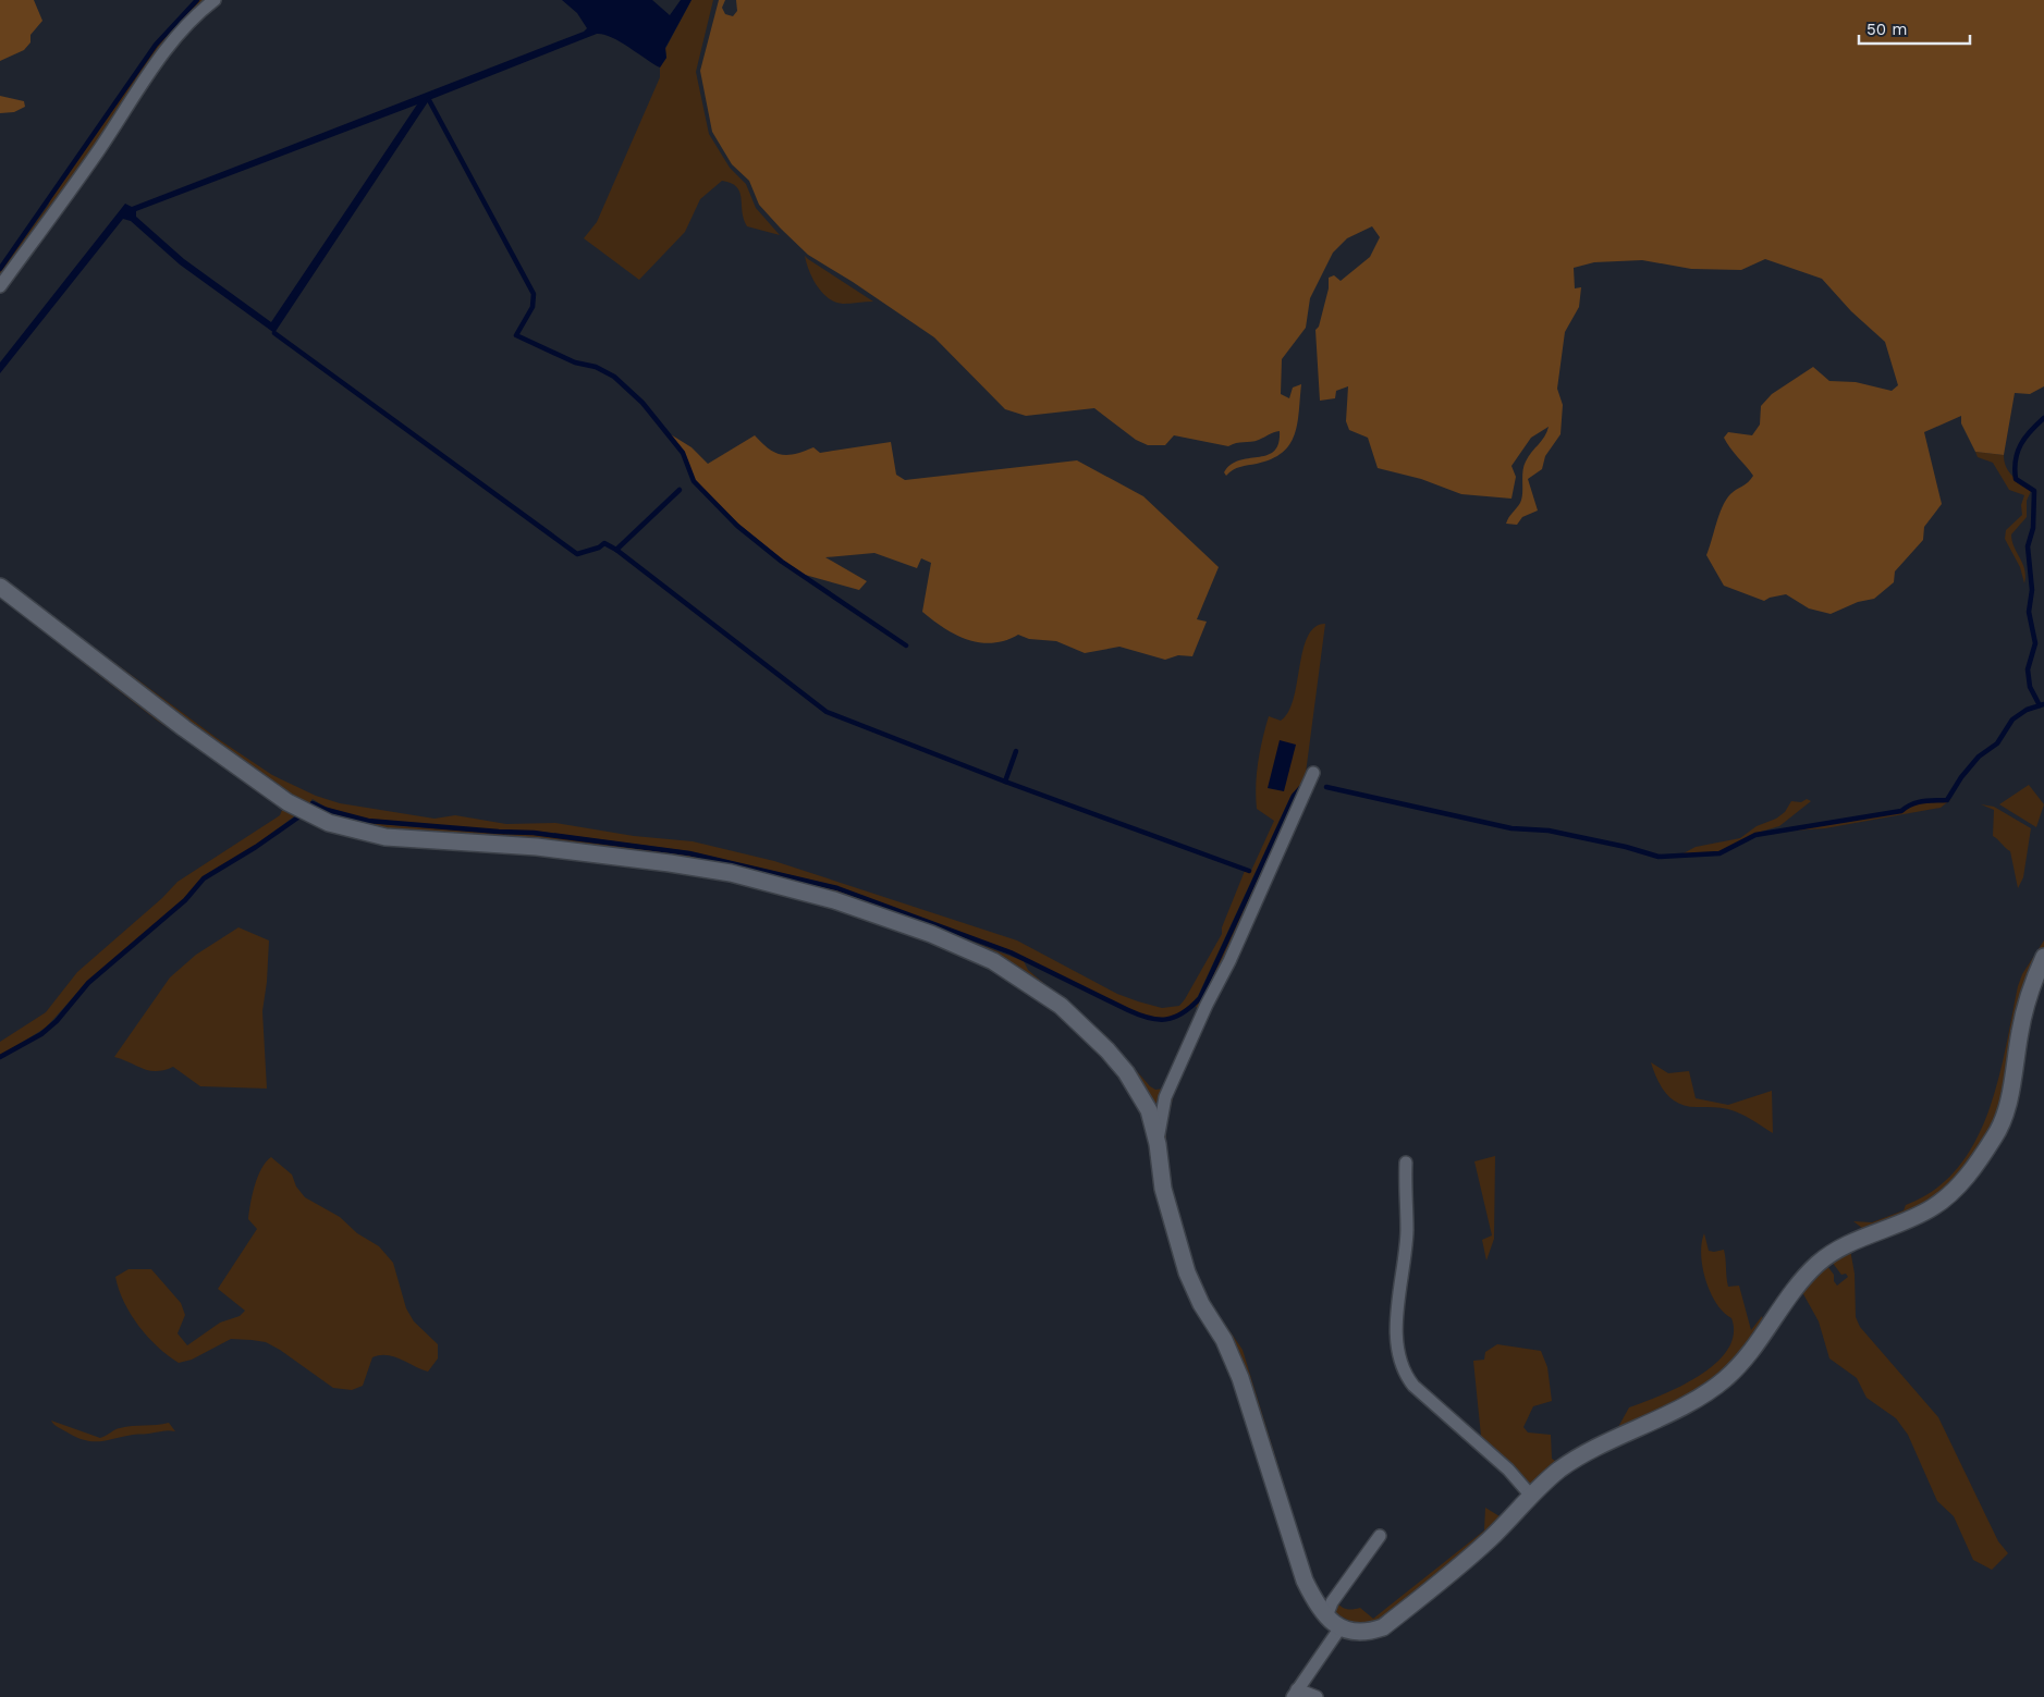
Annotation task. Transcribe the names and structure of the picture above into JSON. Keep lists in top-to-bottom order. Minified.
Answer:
{"scale_bar":"50 m"}
